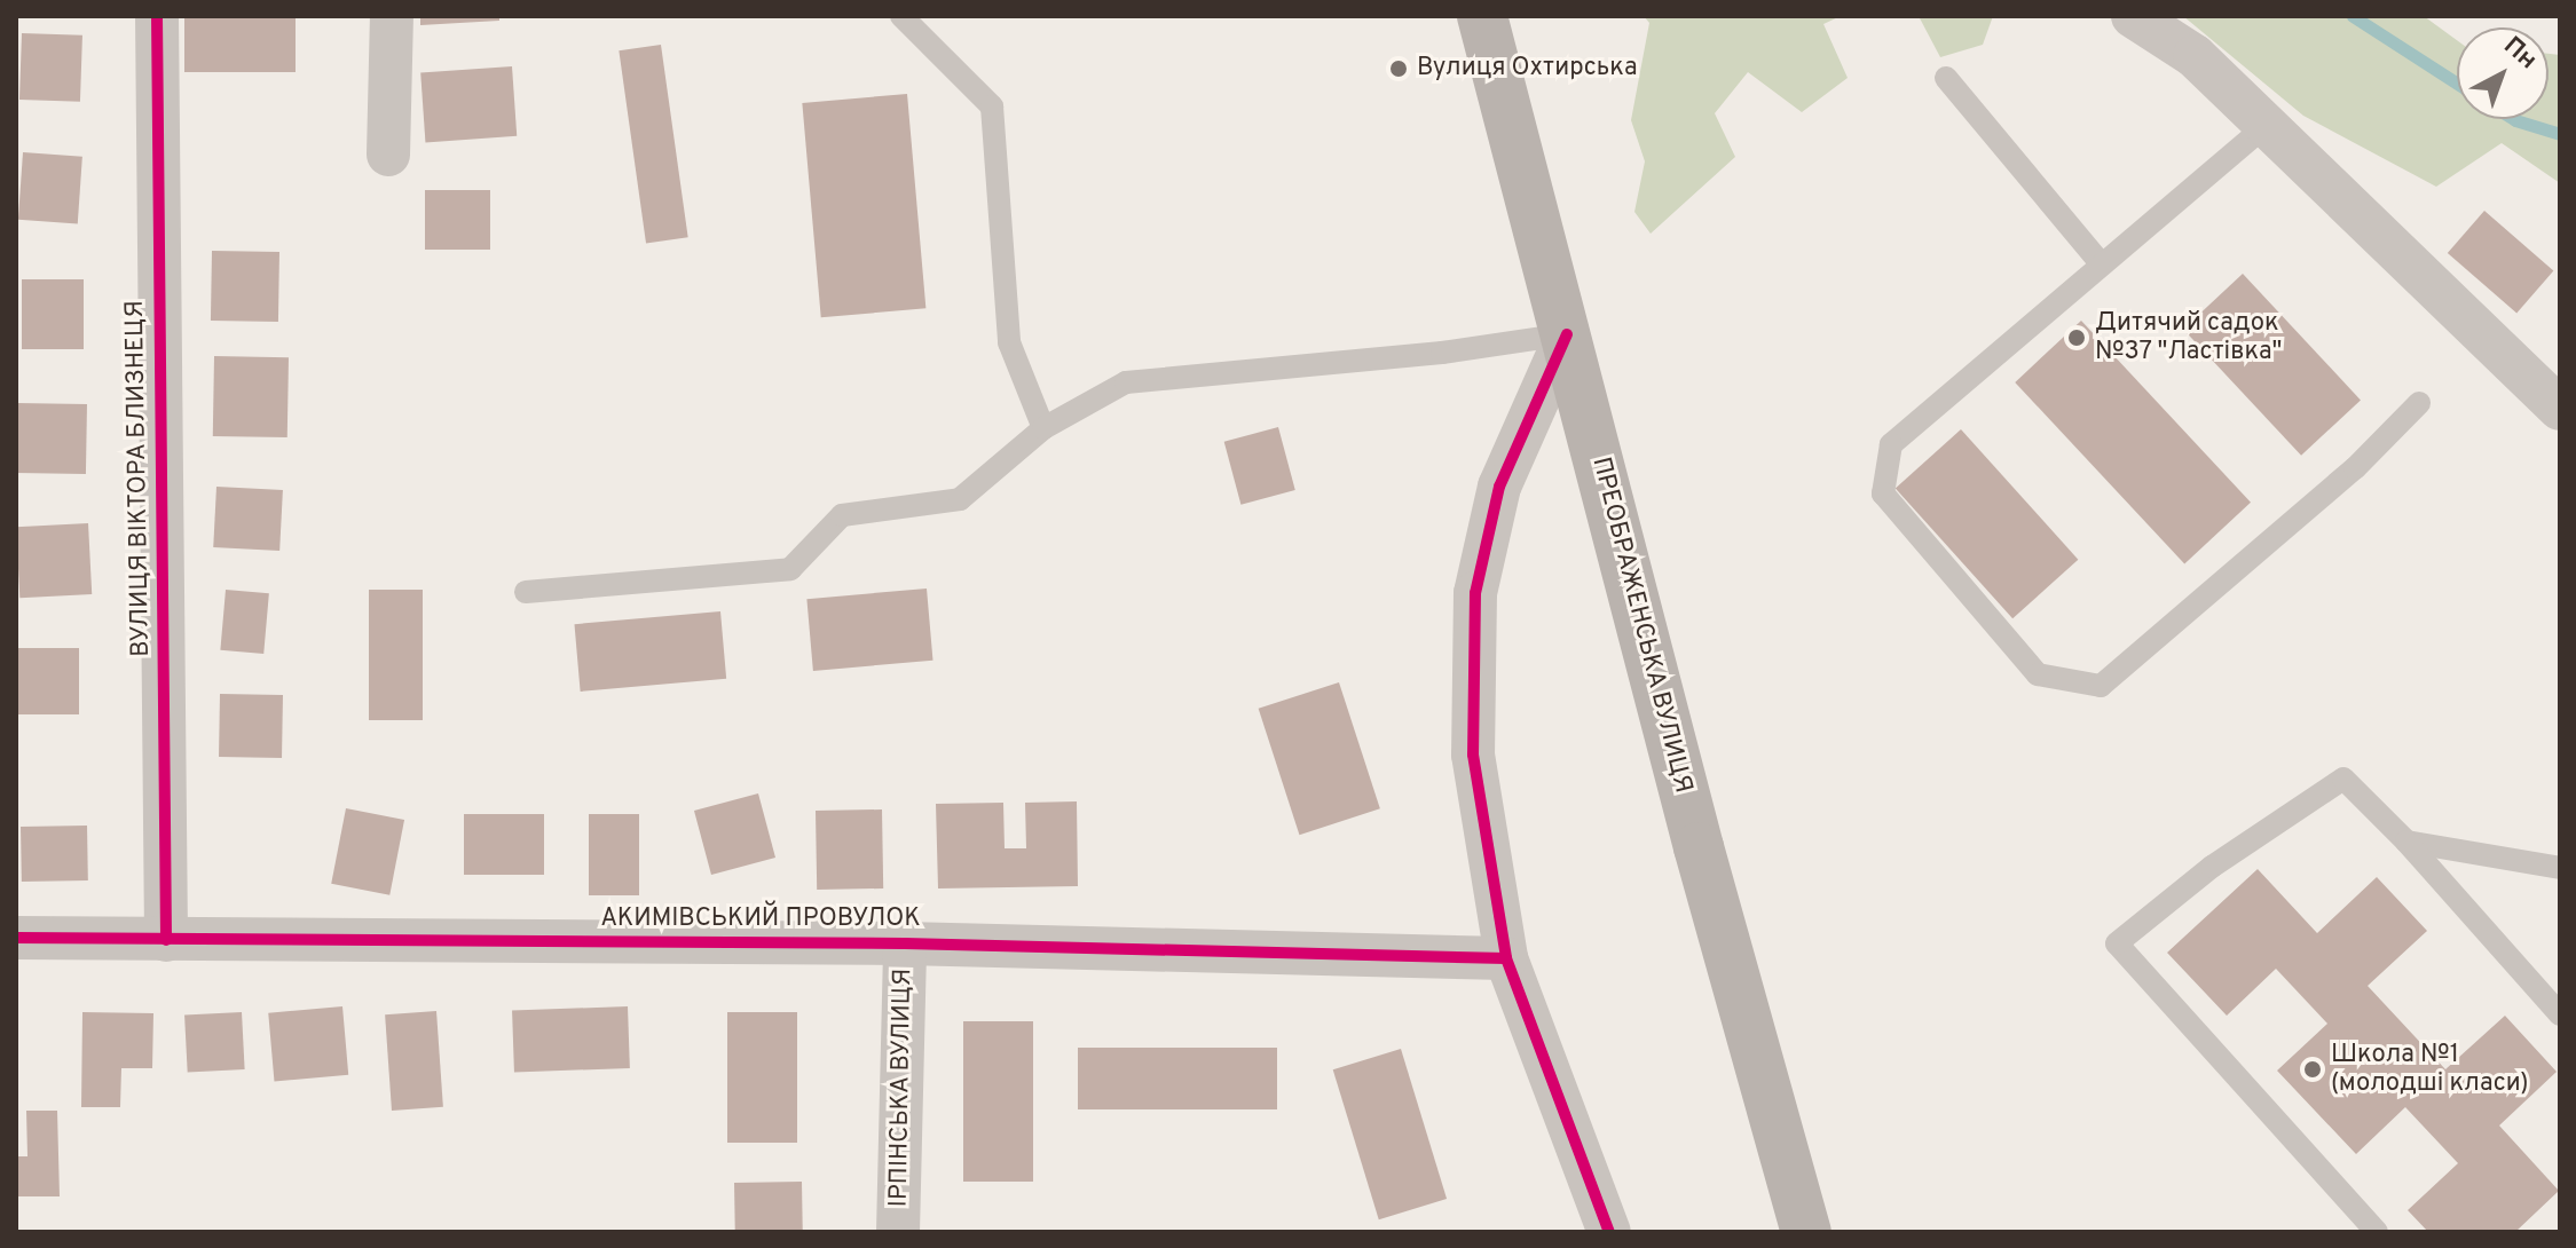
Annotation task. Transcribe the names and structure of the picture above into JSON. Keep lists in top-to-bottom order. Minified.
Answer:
{"streets":{"main road":["ПРЕОБРАЖЕНСЬКА ВУЛИЦЯ"],"street":["ВУЛИЦЯ ВІКТОРА БЛИЗНЕЦЯ","АКИМІВСЬКИЙ ПРОВУЛОК","ІРПІНСЬКА ВУЛИЦЯ"]},"crossings":[["ВУЛИЦЯ ВІКТОРА БЛИЗНЕЦЯ","АКИМІВСЬКИЙ ПРОВУЛОК"],["АКИМІВСЬКИЙ ПРОВУЛОК","ІРПІНСЬКА ВУЛИЦЯ"]],"places":["Вулиця Охтирська","Дитячий садок №37 \"Ластівка\"","Школа №1 (молодші класи)"],"north":"top right"}
